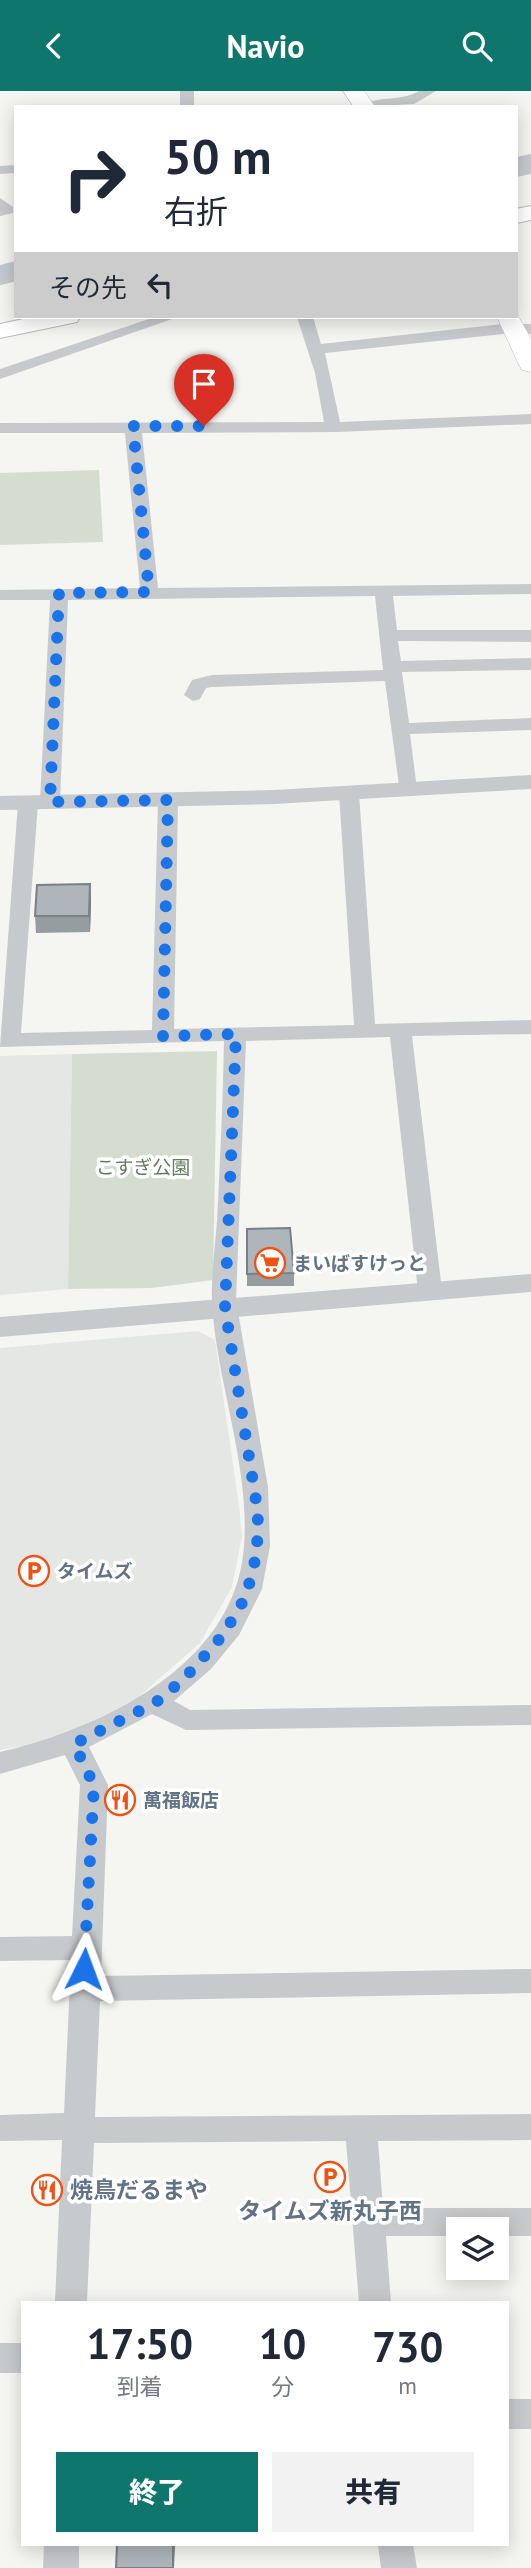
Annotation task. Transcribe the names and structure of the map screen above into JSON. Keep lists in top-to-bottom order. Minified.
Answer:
{"parks":["こすぎ公園"],"places":{"supermarket":["まいばすけっと"],"parking":["タイムズ","タイムズ新丸子西"],"restaurant":["萬福飯店","焼鳥だるまや"]},"page":{"header":"Navio","turn":["50 m","右折"],"then":"その先","eta":["17:50","到着","10","分","730","m"],"buttons":["終了","共有"]}}
